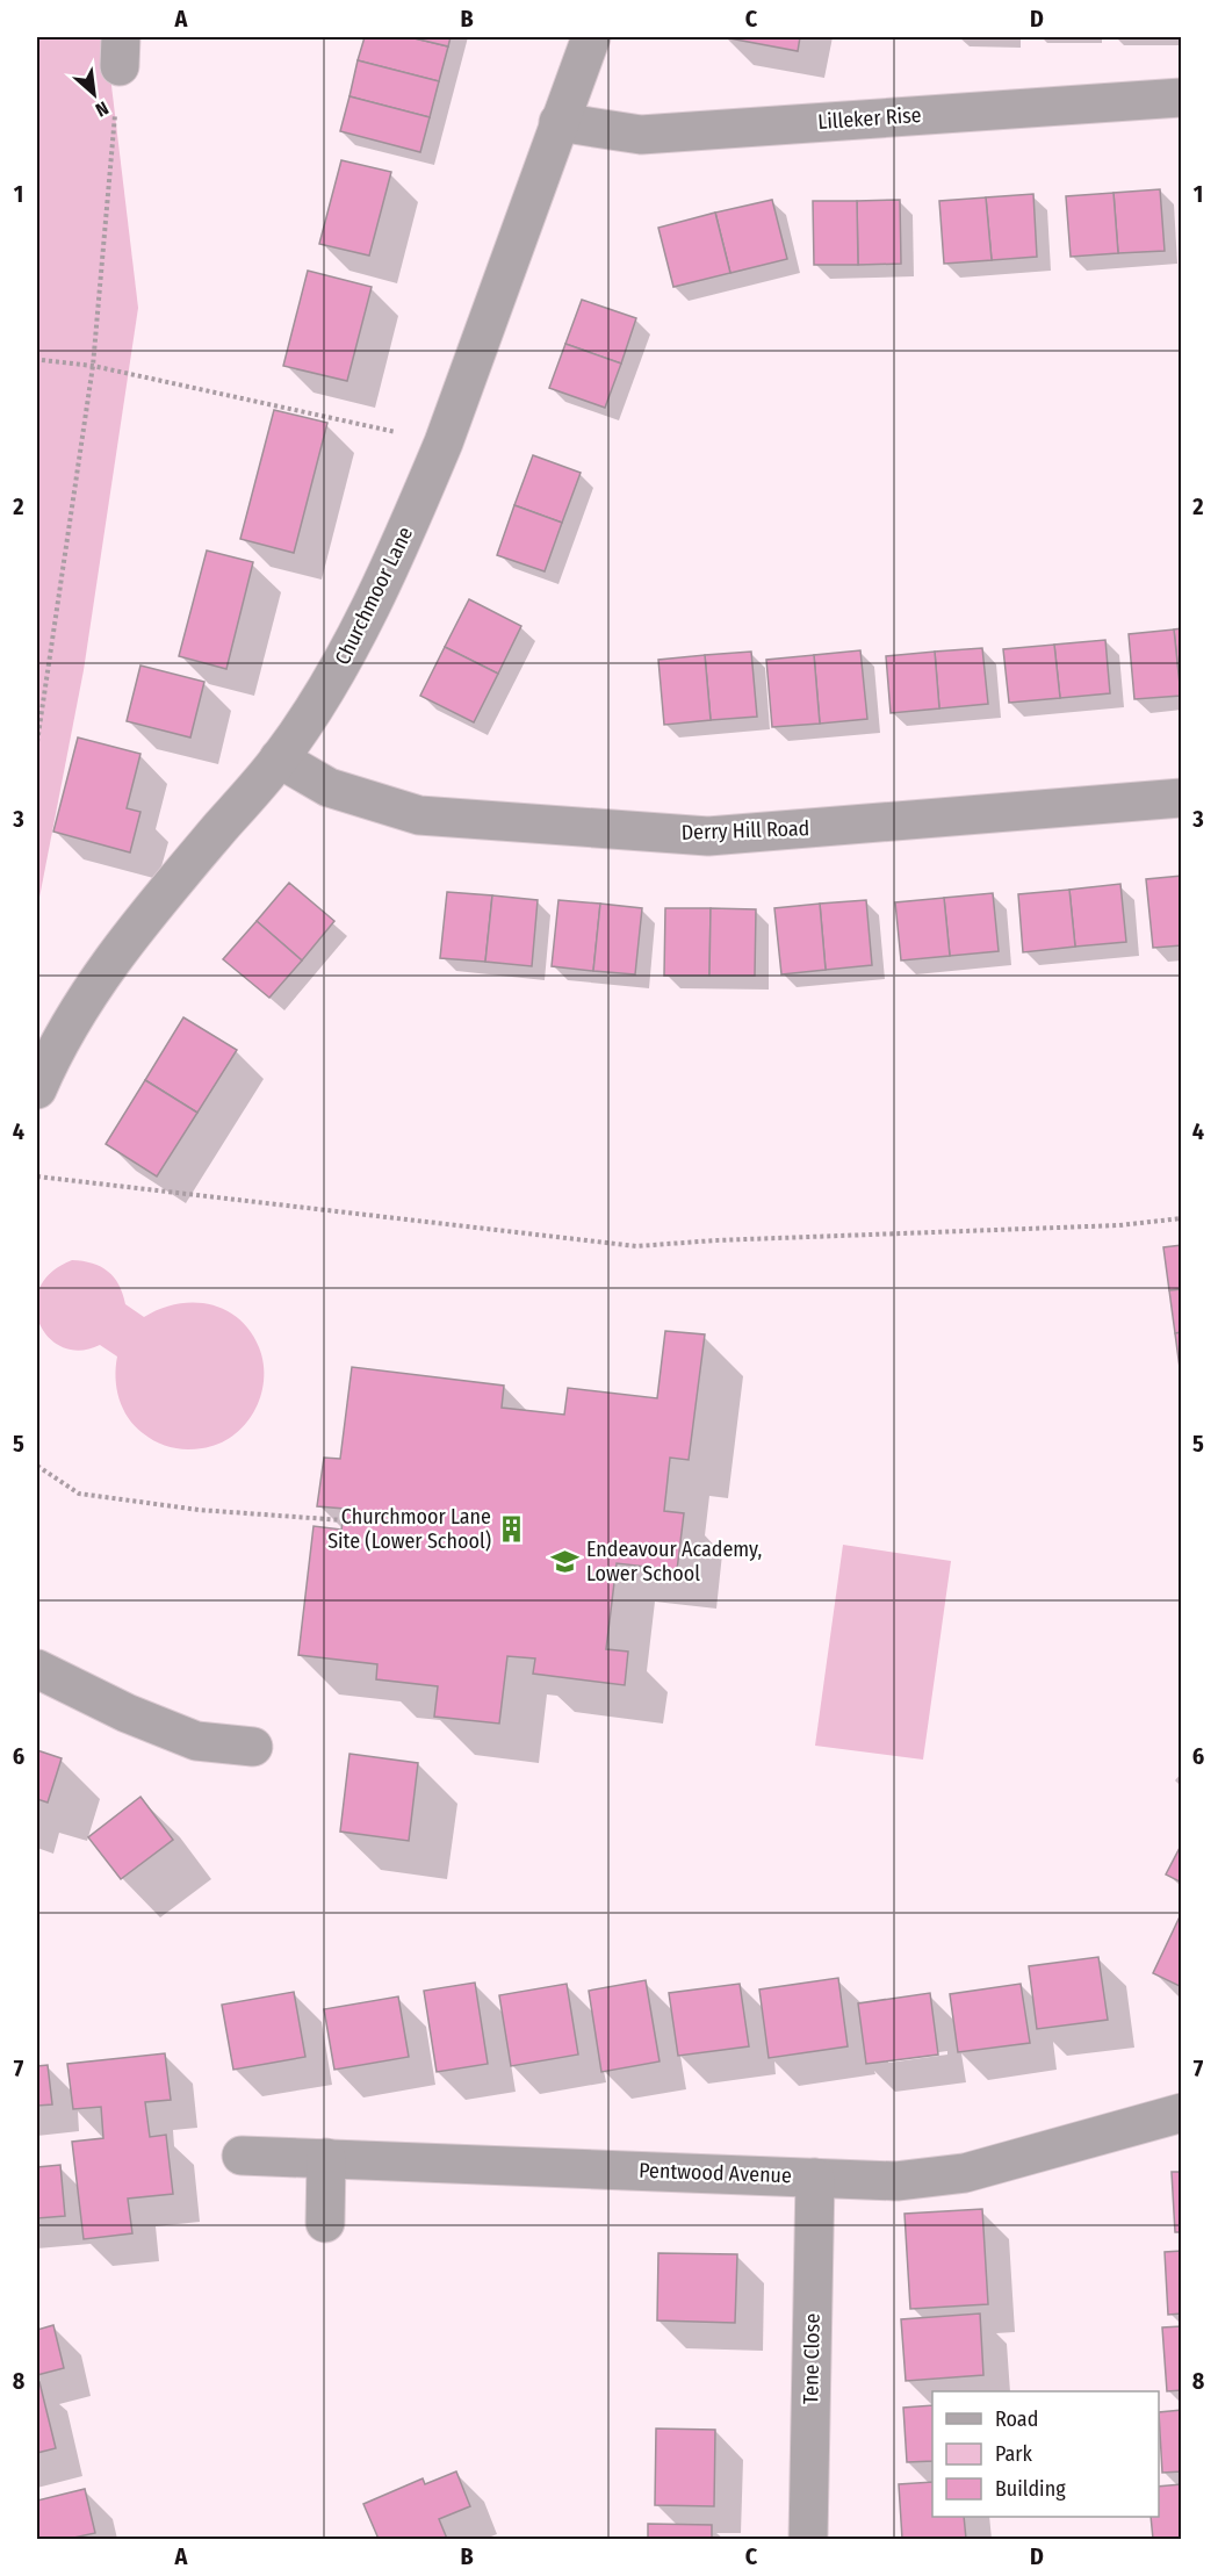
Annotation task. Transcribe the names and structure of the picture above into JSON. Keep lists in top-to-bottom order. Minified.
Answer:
{"streets":{"street":["Lilleker Rise","Churchmoor Lane","Derry Hill Road","Pentwood Avenue","Tene Close"]},"crossings":[["Lilleker Rise","Churchmoor Lane"],["Churchmoor Lane","Derry Hill Road"],["Pentwood Avenue","Tene Close"]],"places":{"building":["Churchmoor Lane Site (Lower School)"],"school or university":["Endeavour Academy, Lower School"]},"legend":["Road","Park","Building"],"north":"bottom right","grid":{"columns":["A","B","C","D"],"rows":["1","2","3","4","5","6","7","8"]}}
